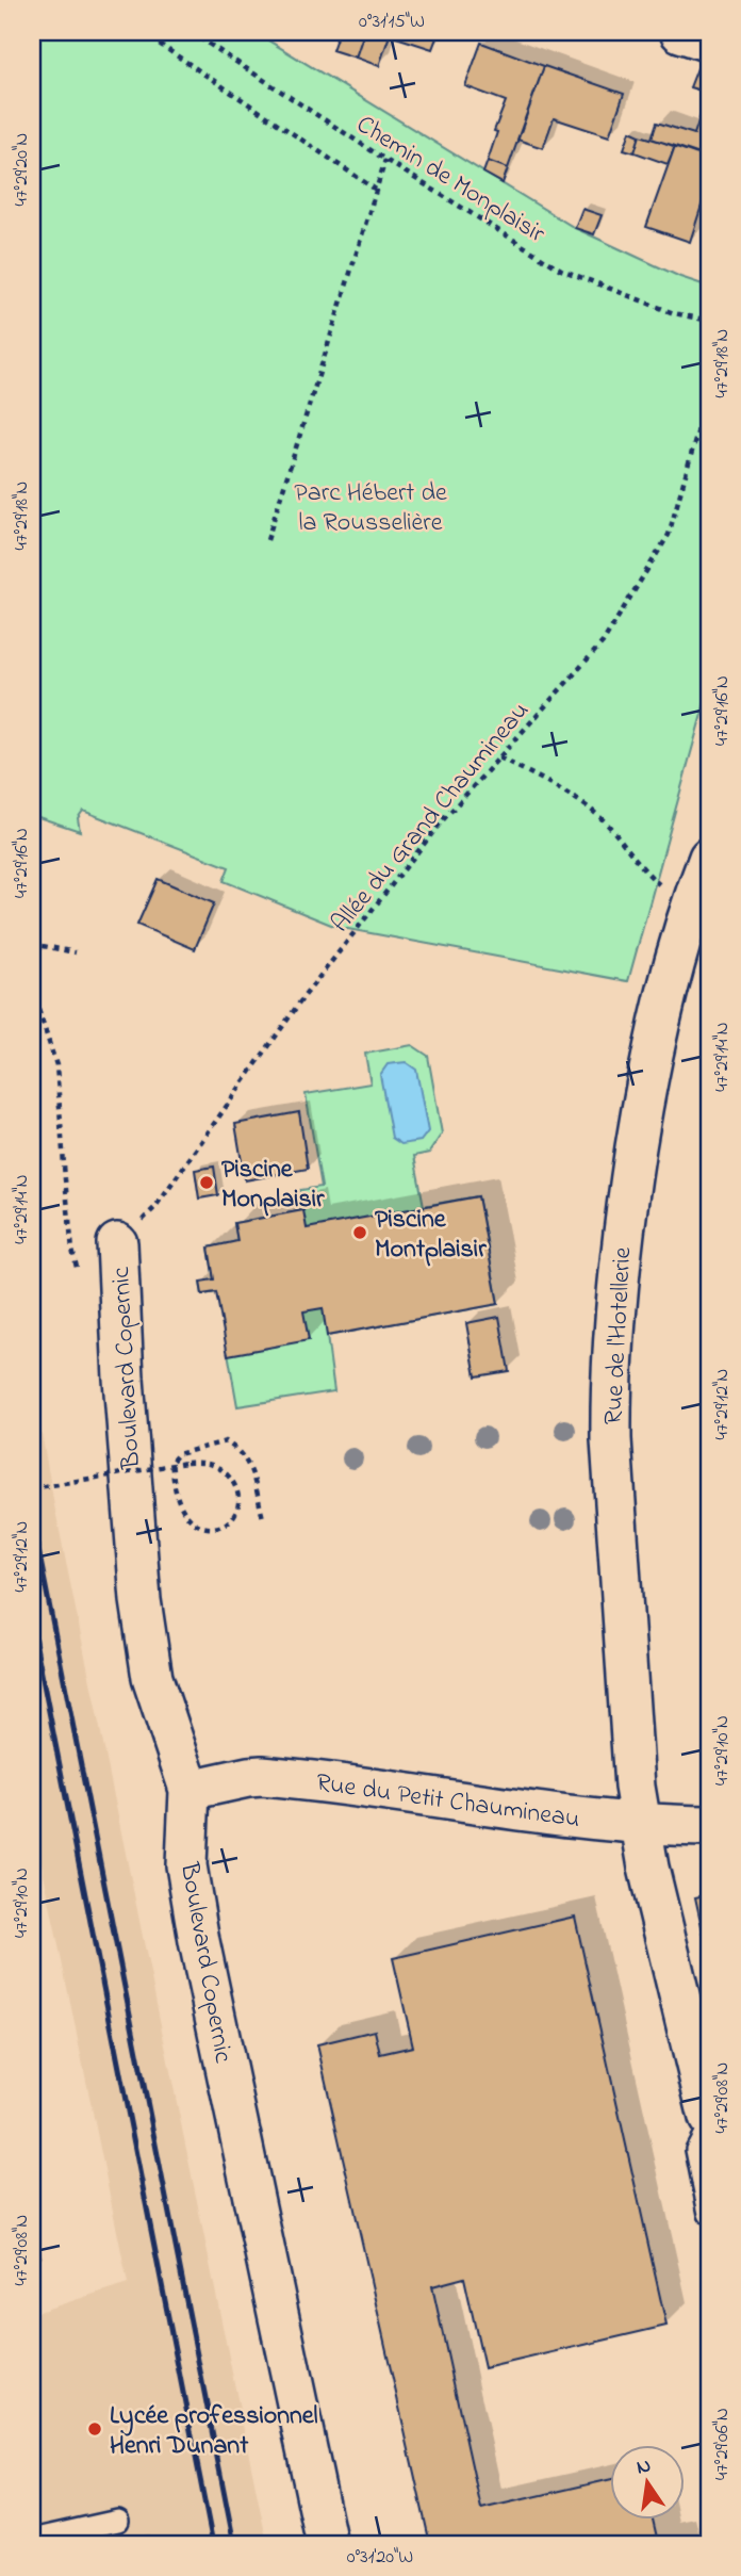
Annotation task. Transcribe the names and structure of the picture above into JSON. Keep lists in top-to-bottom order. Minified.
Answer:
{"streets":{"street":["Rue de l'Hotellerie","Boulevard Copernic","Rue du Petit Chaumineau"],"path":["Chemin de Monplaisir","Allée du Grand Chaumineau"]},"crossings":[["Allée du Grand Chaumineau","Boulevard Copernic"],["Rue de l'Hotellerie","Rue du Petit Chaumineau"],["Boulevard Copernic","Rue du Petit Chaumineau"]],"parks":["Parc Hébert de la Rousselière"],"places":["Piscine Monplaisir","Piscine Montplaisir","Lycée professionnel Henri Dunant"],"north":"top","coordinates":["0°31'15\"W","47°29'20\"N","47°29'18\"N","47°29'16\"N","47°29'14\"N","47°29'12\"N","47°29'10\"N","47°29'08\"N","47°29'06\"N","0°31'20\"W"]}
